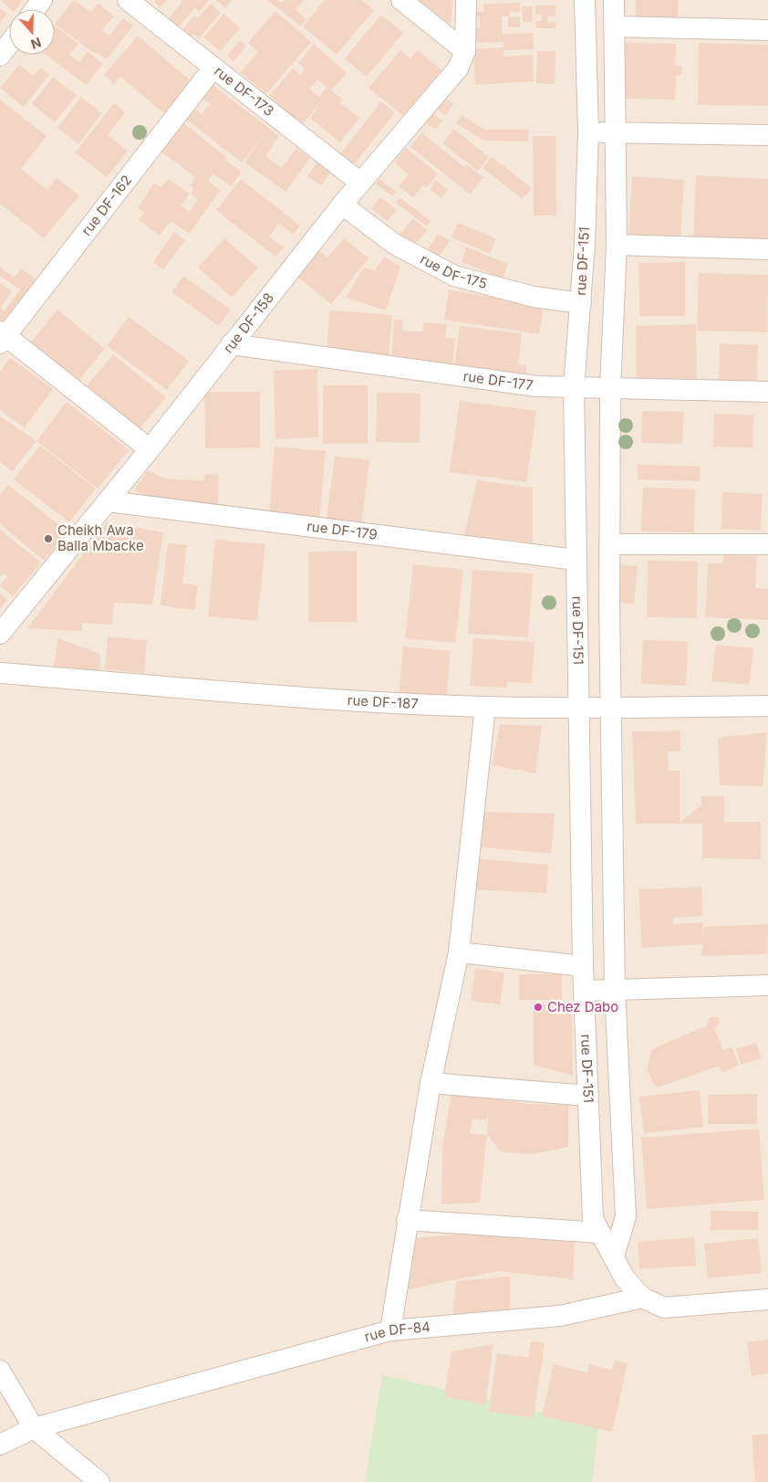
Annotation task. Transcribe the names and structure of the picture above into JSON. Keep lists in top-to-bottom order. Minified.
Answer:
{"streets":{"street":["rue DF-173","rue DF-162","rue DF-151","rue DF-175","rue DF-158","rue DF-177","rue DF-179","rue DF-187","rue DF-84"]},"crossings":[["rue DF-173","rue DF-162"],["rue DF-173","rue DF-158"],["rue DF-151","rue DF-175"],["rue DF-151","rue DF-177"],["rue DF-151","rue DF-179"],["rue DF-151","rue DF-187"],["rue DF-151","rue DF-84"],["rue DF-175","rue DF-158"],["rue DF-158","rue DF-177"],["rue DF-158","rue DF-179"]],"places":["Cheikh Awa Balla Mbacke","Chez Dabo"],"north":"bottom"}
